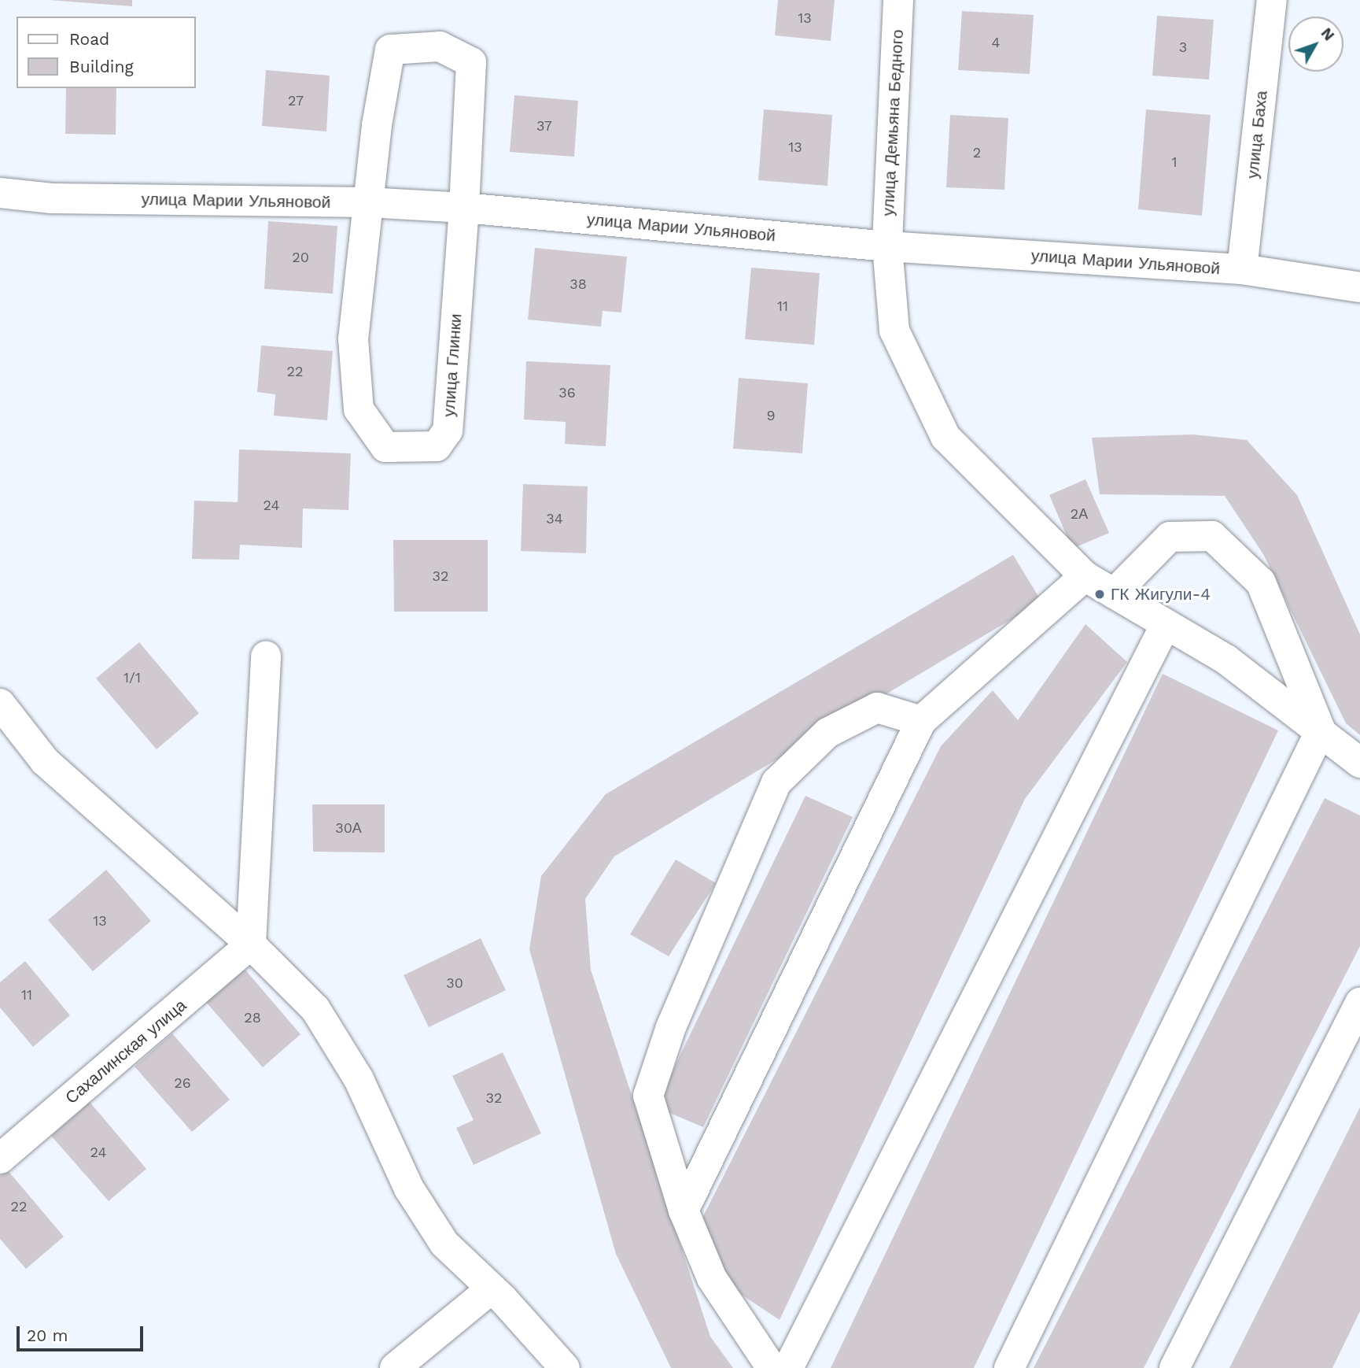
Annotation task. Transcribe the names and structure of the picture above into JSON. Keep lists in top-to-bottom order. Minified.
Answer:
{"streets":{"street":["улица Демьяна Бедного","улица Баха","улица Марии Ульяновой","улица Глинки","Сахалинская улица"]},"crossings":[["улица Демьяна Бедного","улица Марии Ульяновой"],["улица Баха","улица Марии Ульяновой"],["улица Марии Ульяновой","улица Глинки"]],"places":["ГК Жигули-4"],"house_numbers":["13","4","3","27","37","13","2","1","20","38","11","22","36","9","24","2А","34","32","1/1","30А","13","30","11","28","26","32","24","22"],"legend":["Road","Building"],"scale_bar":"20 m","north":"top right"}
